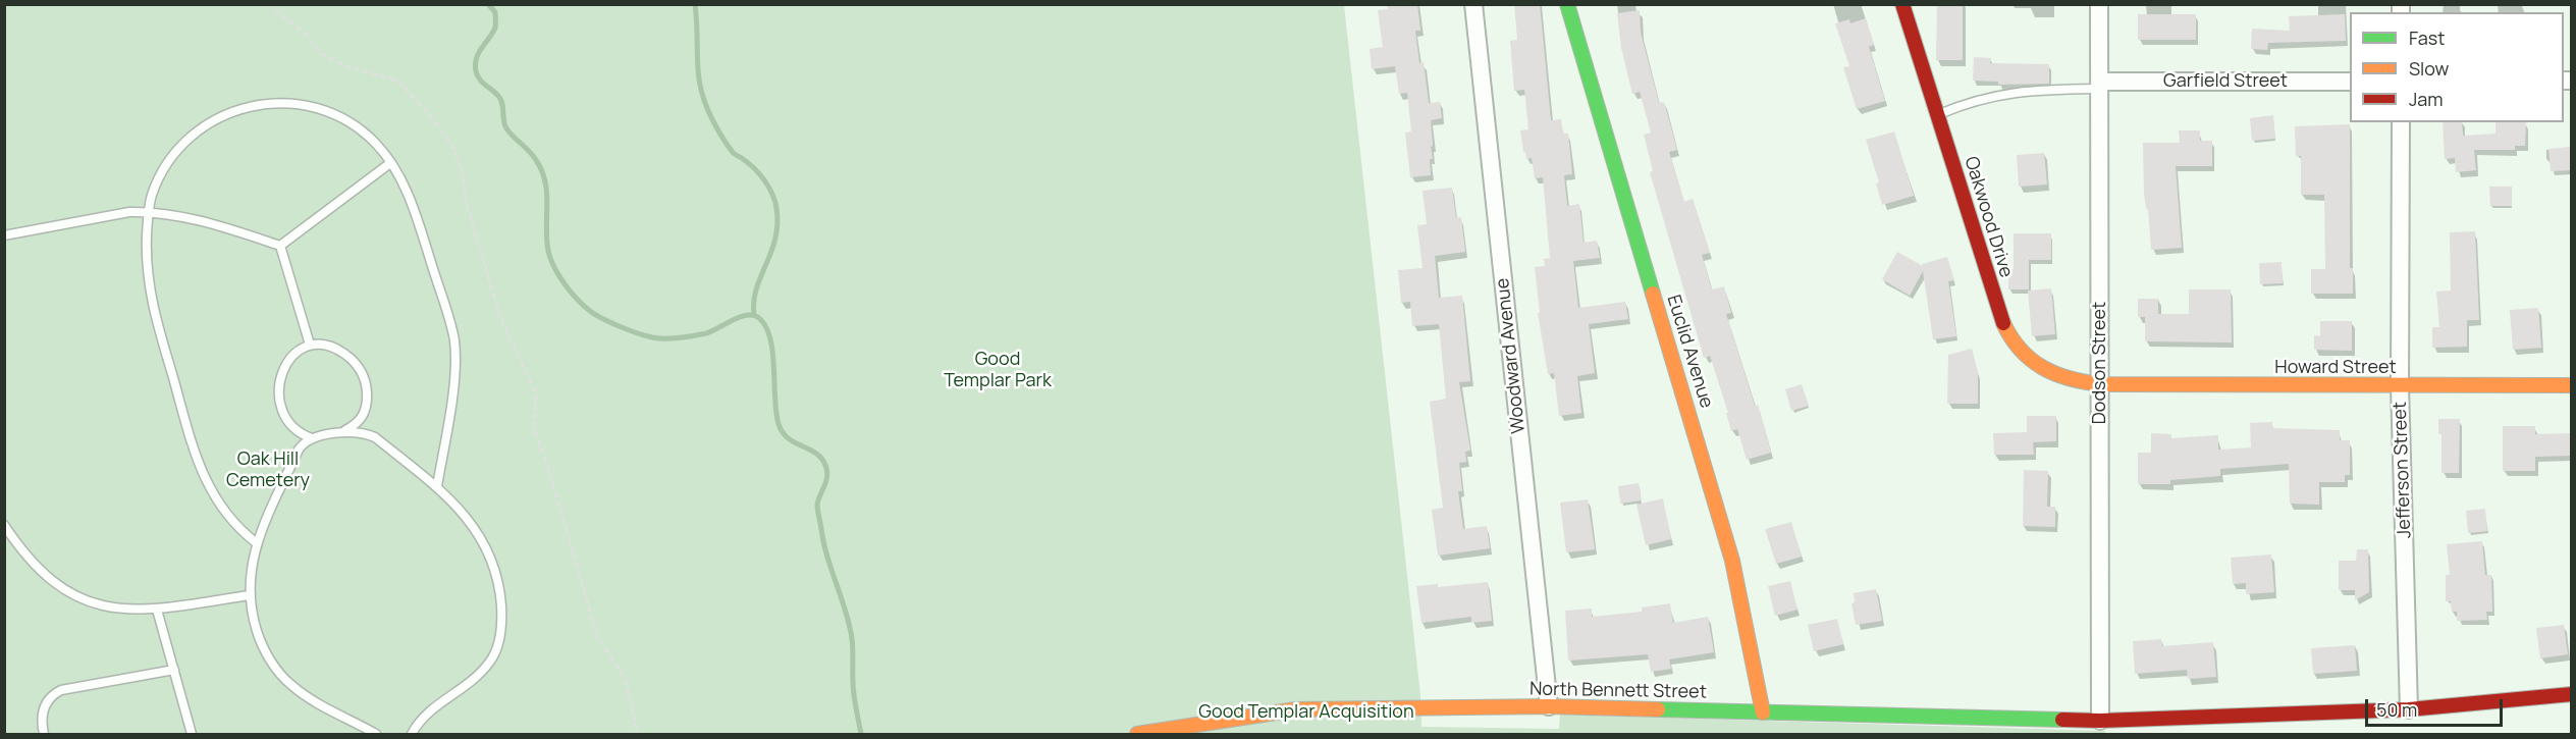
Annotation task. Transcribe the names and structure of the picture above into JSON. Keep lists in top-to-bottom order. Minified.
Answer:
{"streets":{"street":["Garfield Street","Oakwood Drive","Euclid Avenue","Woodward Avenue","Dodson Street","Howard Street","Jefferson Street","North Bennett Street"]},"crossings":[["Garfield Street","Dodson Street"],["Oakwood Drive","Dodson Street"],["Oakwood Drive","Howard Street"],["Euclid Avenue","North Bennett Street"],["Woodward Avenue","North Bennett Street"],["Dodson Street","Howard Street"],["Dodson Street","North Bennett Street"],["Howard Street","Jefferson Street"],["Jefferson Street","North Bennett Street"]],"parks":["Good Templar Park","Oak Hill Cemetery","Good Templar Acquisition"],"legend":["Fast","Slow","Jam"],"scale_bar":"50 m"}
